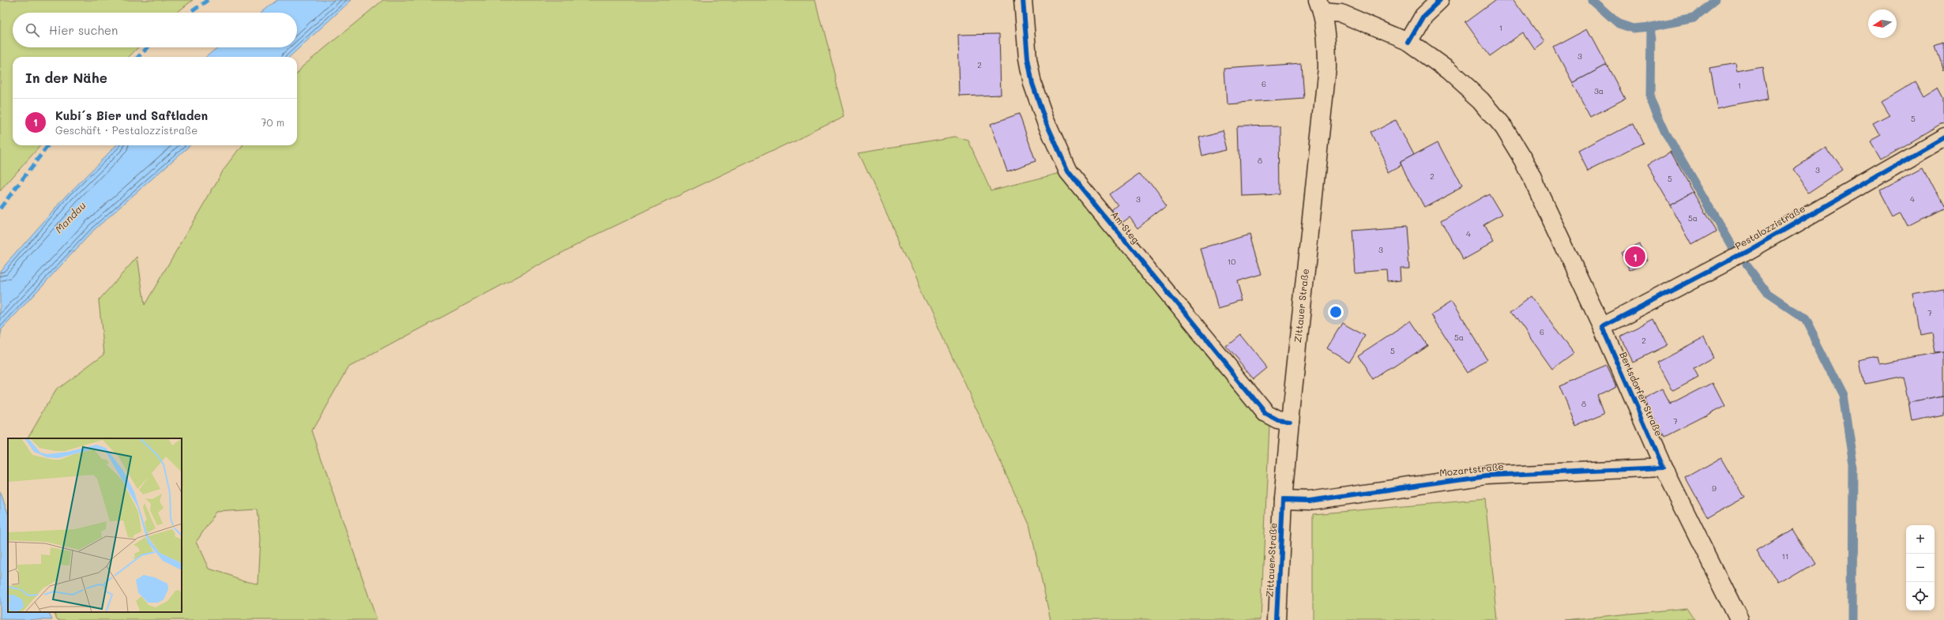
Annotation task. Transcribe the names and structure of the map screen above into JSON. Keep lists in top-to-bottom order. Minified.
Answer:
{"streets":{"main road":["Am Steg","Pestalozzistraße","Zittauer Straße","Bertsdorfer Straße","Mozartstraße"]},"crossings":[["Am Steg","Zittauer Straße"],["Pestalozzistraße","Bertsdorfer Straße"],["Zittauer Straße","Bertsdorfer Straße"],["Zittauer Straße","Mozartstraße"],["Bertsdorfer Straße","Mozartstraße"]],"water":["Mandau"],"house_numbers":["1","3","2","6","1","3a","5","8","3","2","5","3","4","5a","4","3","10","7","6","5a","2","5","8","7","9","11"],"north":"left","page":{"search":"Hier suchen","heading":"In der Nähe","list":[{"mark":"1","name":"Kubi´s Bier und Saftladen","note":"Geschäft · Pestalozzistraße","value":"70 m"}],"pins":"1","map_buttons":["+","−"]}}
